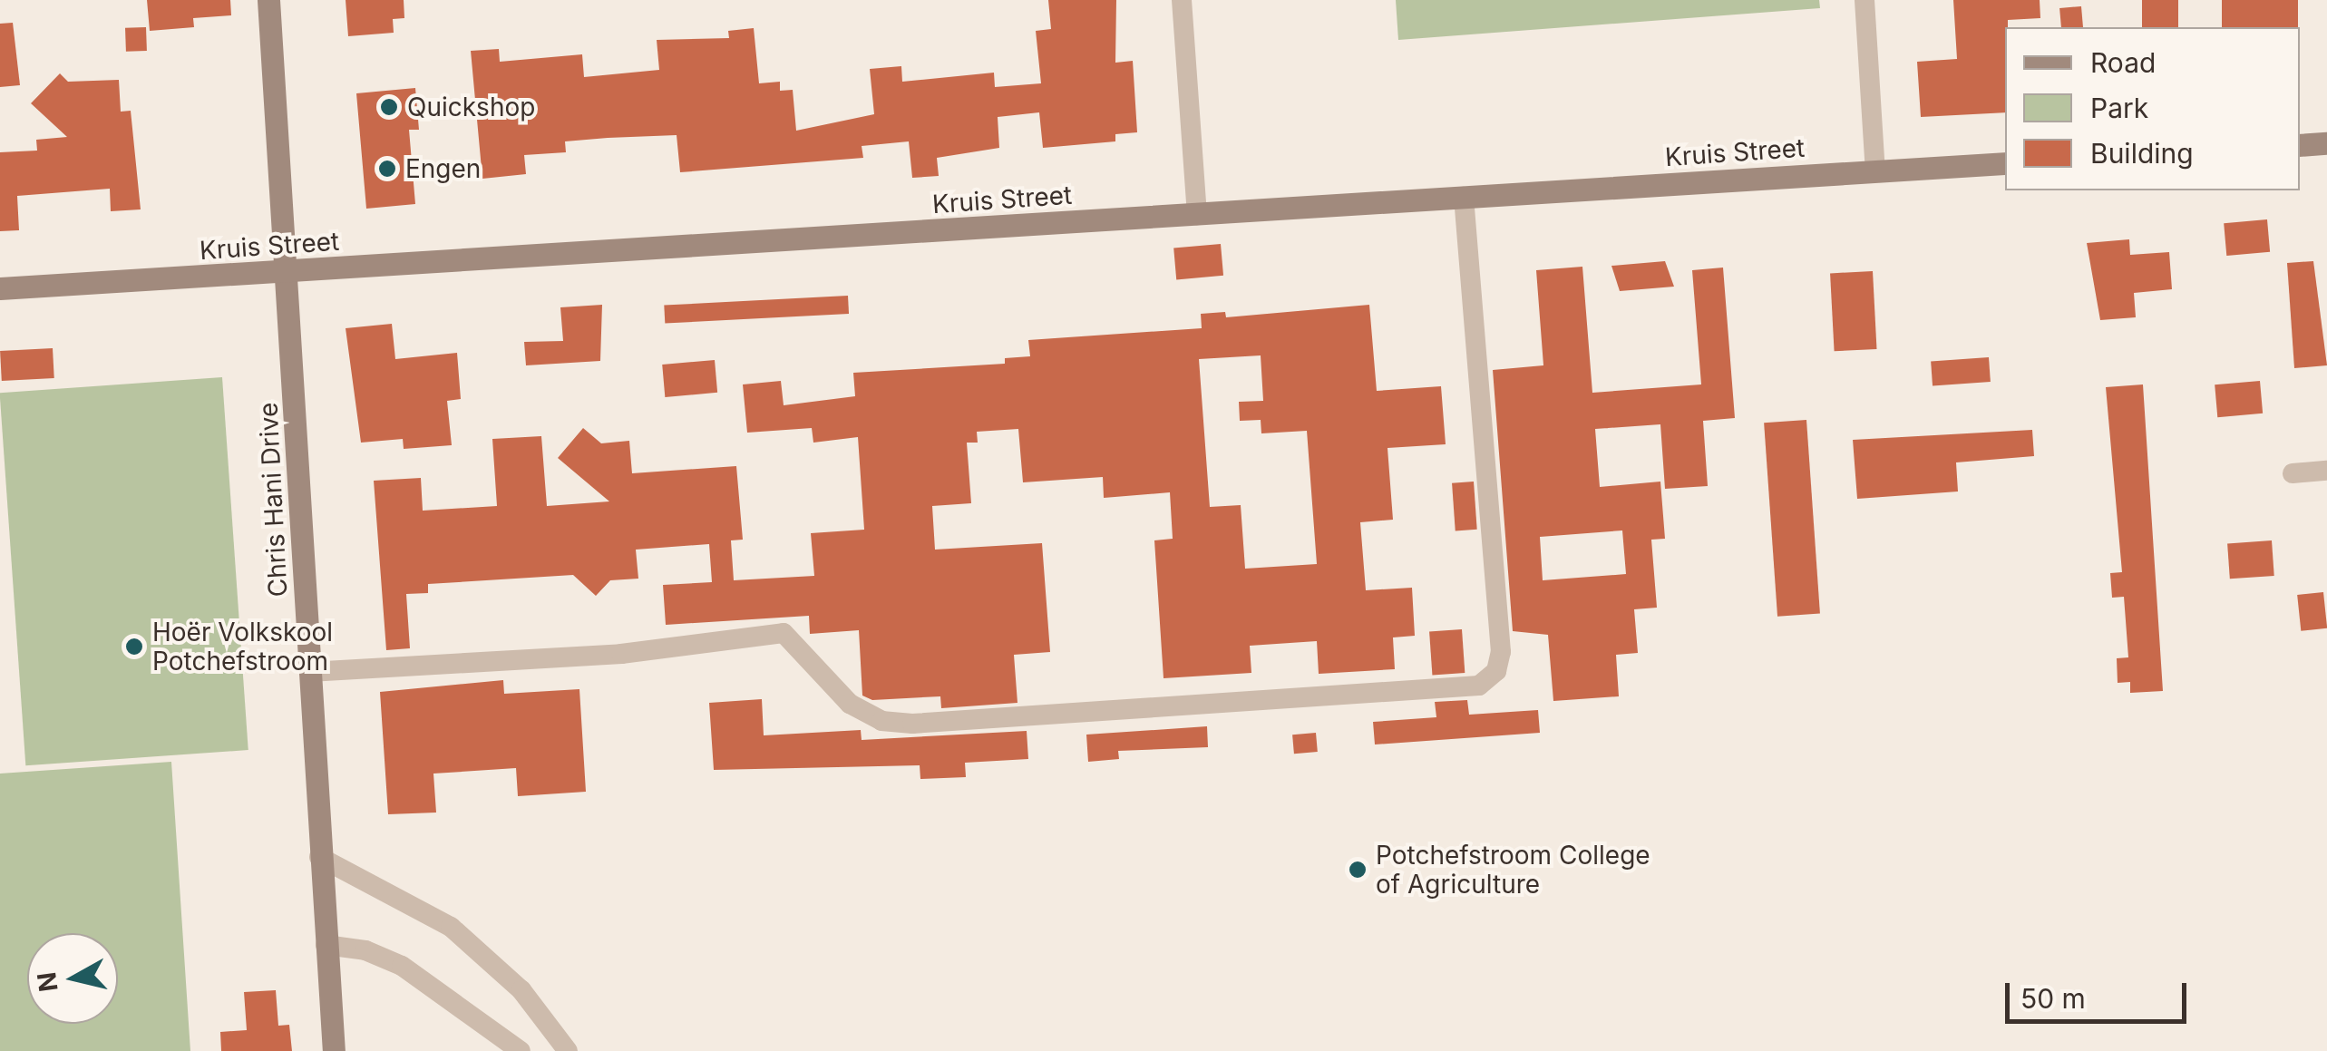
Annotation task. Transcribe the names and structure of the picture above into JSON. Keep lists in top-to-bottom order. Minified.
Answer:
{"streets":{"street":["Kruis Street","Chris Hani Drive"]},"crossings":[["Kruis Street","Chris Hani Drive"]],"places":["Quickshop","Engen","Hoër Volkskool Potchefstroom","Potchefstroom College of Agriculture"],"legend":["Road","Park","Building"],"scale_bar":"50 m","north":"left"}
